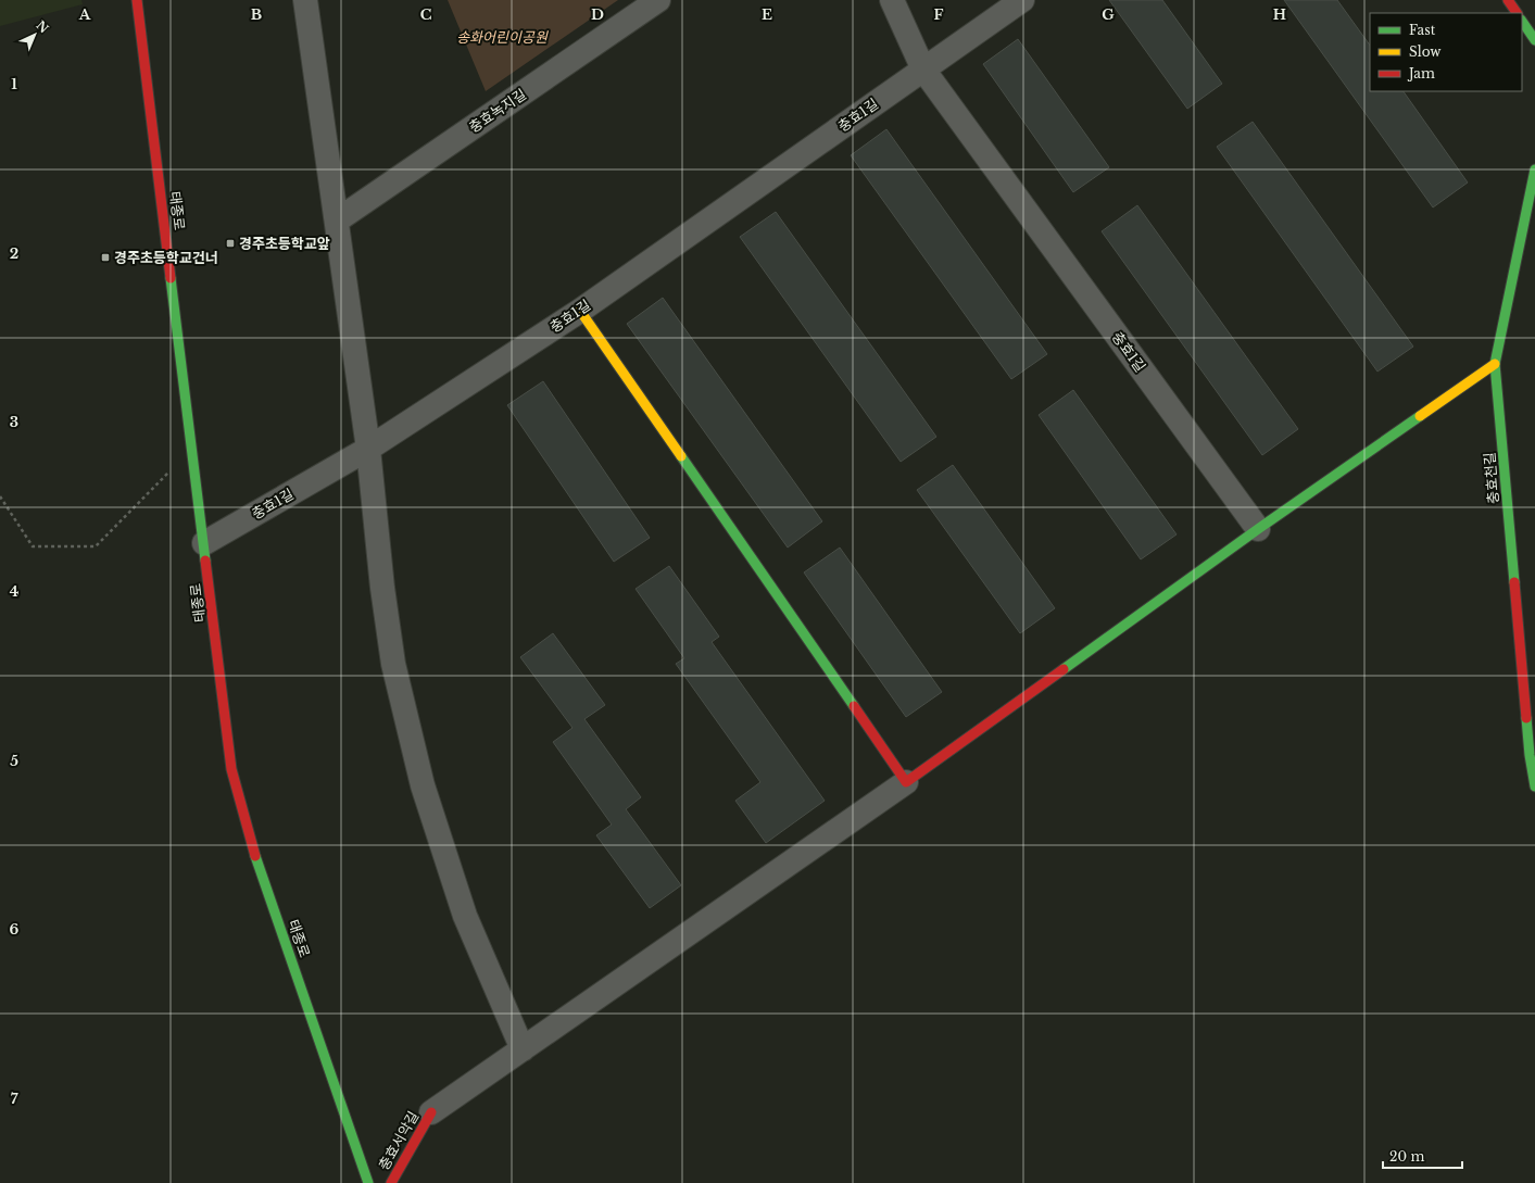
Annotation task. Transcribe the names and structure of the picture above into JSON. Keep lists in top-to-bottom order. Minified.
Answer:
{"streets":{"street":["충효녹지길","충효1길","태종로","충효천길","충효서악길"]},"crossings":[["충효1길","태종로"]],"parks":["송화어린이공원"],"places":{"transit":["경주초등학교앞","경주초등학교건너"]},"legend":["Fast","Slow","Jam"],"scale_bar":"20 m","north":"top right","grid":{"columns":["A","B","C","D","E","F","G","H"],"rows":["1","2","3","4","5","6","7"]}}
